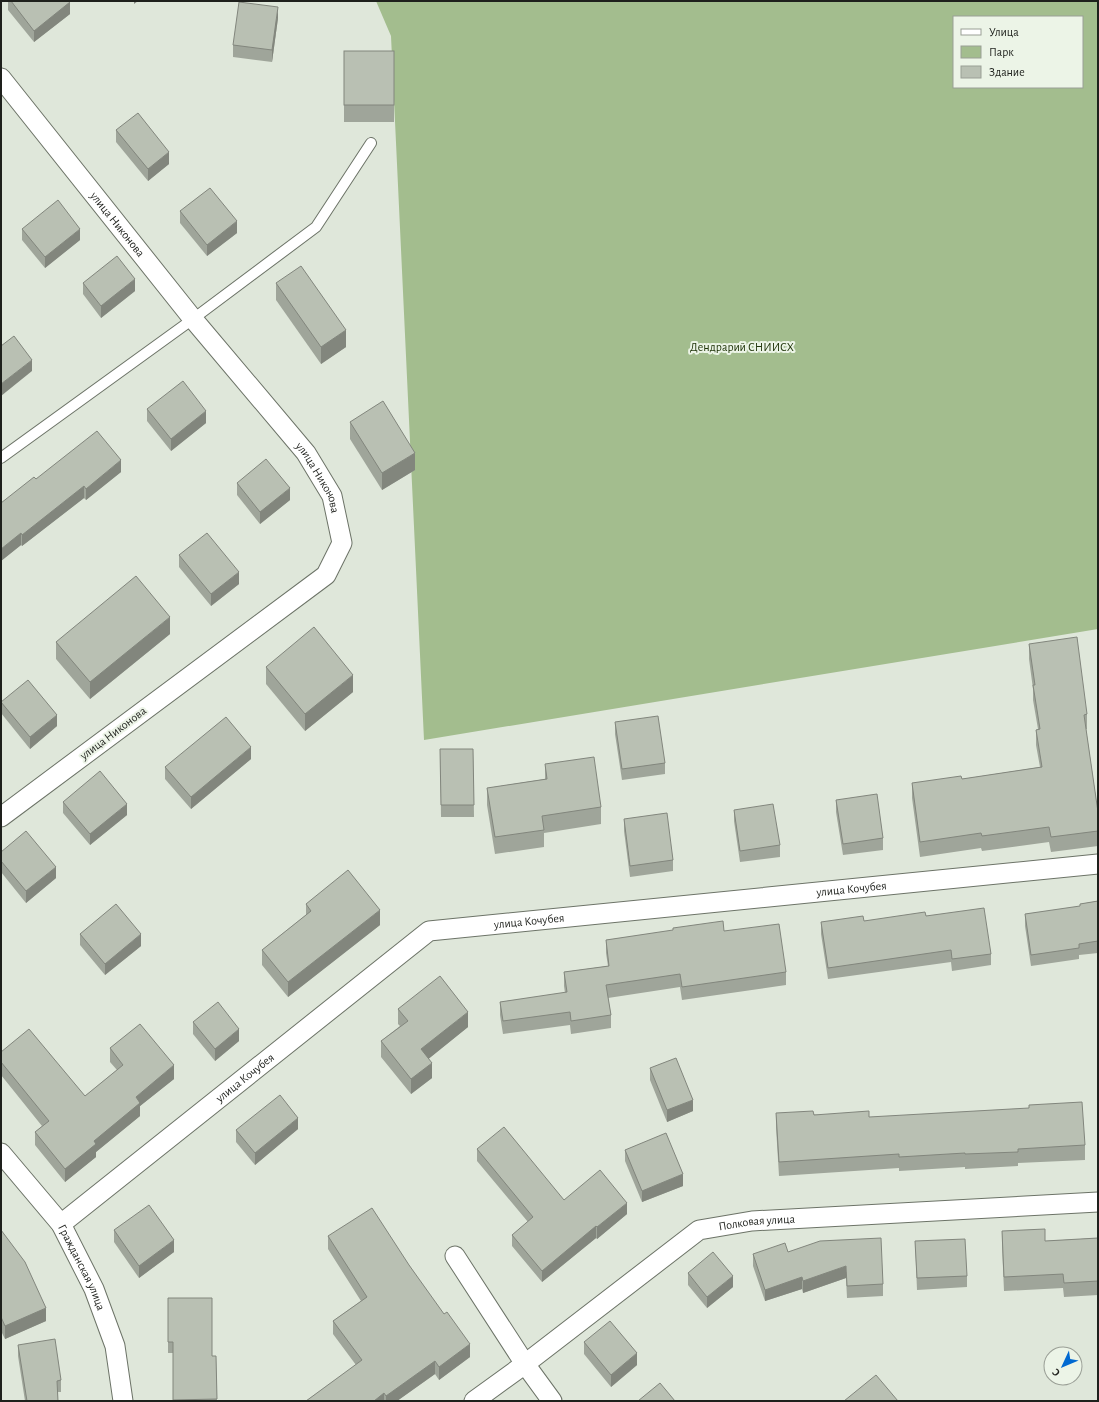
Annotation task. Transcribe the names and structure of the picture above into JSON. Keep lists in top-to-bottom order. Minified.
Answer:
{"streets":{"street":["улица Никонова","улица Кочубея","Полковая улица","Гражданская улица"]},"crossings":[["улица Кочубея","Гражданская улица"]],"parks":["Дендрарий СНИИСХ"],"legend":["Улица","Парк","Здание"],"north":"bottom left"}
